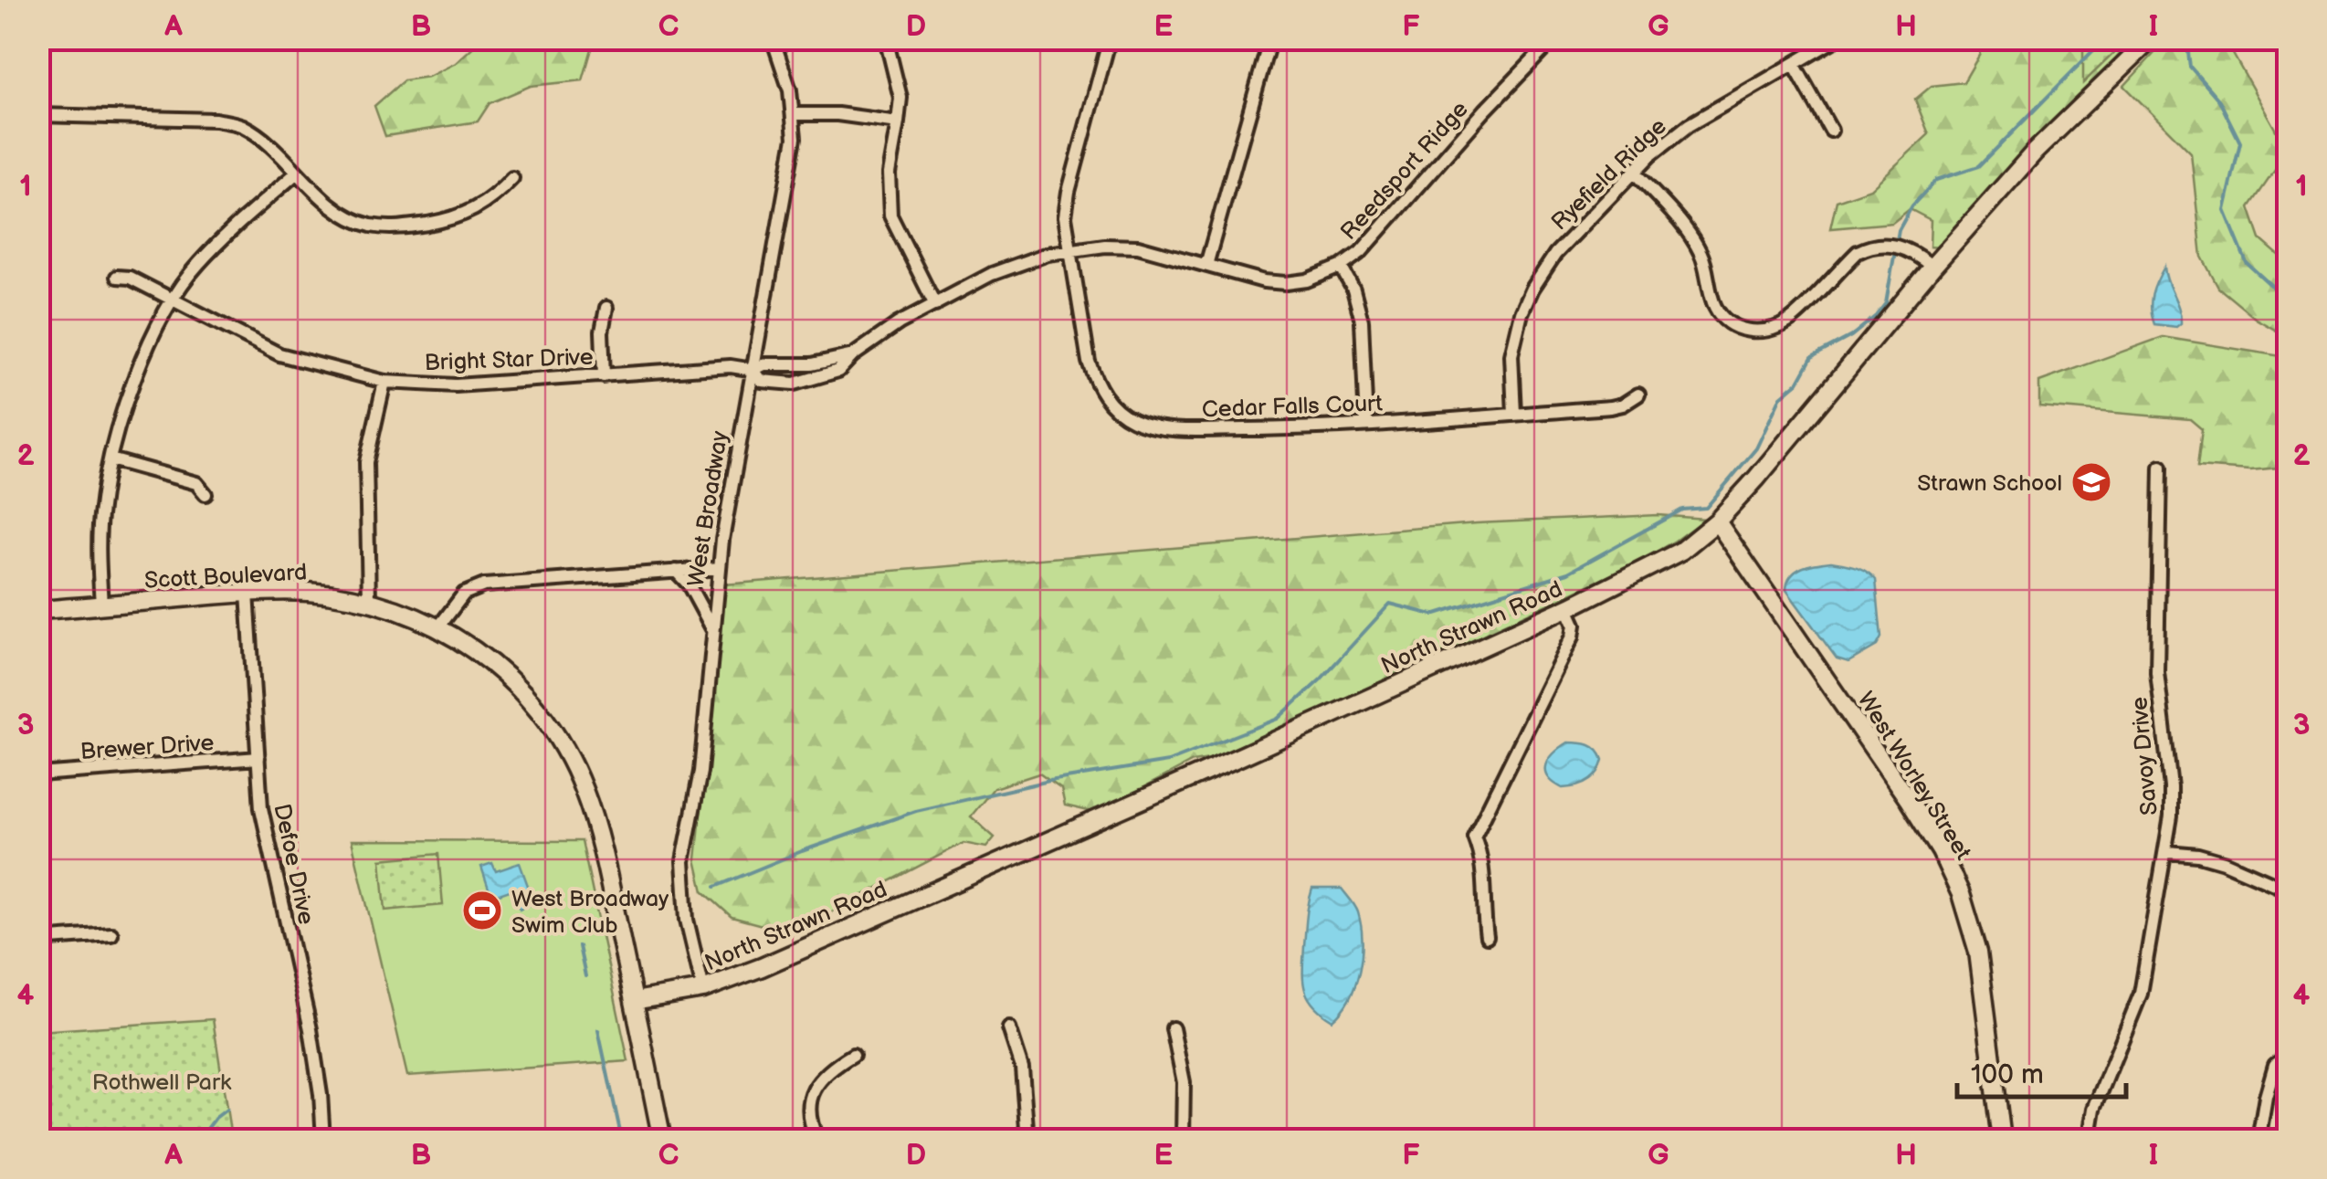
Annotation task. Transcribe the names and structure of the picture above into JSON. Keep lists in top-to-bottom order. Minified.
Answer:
{"streets":{"street":["Reedsport Ridge","Ryefield Ridge","Bright Star Drive","Cedar Falls Court","West Broadway","Scott Boulevard","North Strawn Road","Brewer Drive","Savoy Drive","West Worley Street","Defoe Drive"]},"crossings":[["Reedsport Ridge","Bright Star Drive"],["Reedsport Ridge","Cedar Falls Court"],["Reedsport Ridge","West Broadway"],["Ryefield Ridge","Cedar Falls Court"],["Bright Star Drive","West Broadway"],["West Broadway","North Strawn Road"],["Scott Boulevard","North Strawn Road"],["Scott Boulevard","Defoe Drive"],["North Strawn Road","West Worley Street"],["Brewer Drive","Defoe Drive"]],"parks":["Rothwell Park"],"places":{"school or university":["Strawn School"],"sports":["West Broadway Swim Club"]},"scale_bar":"100 m","grid":{"columns":["A","B","C","D","E","F","G","H","I"],"rows":["1","2","3","4"]}}
